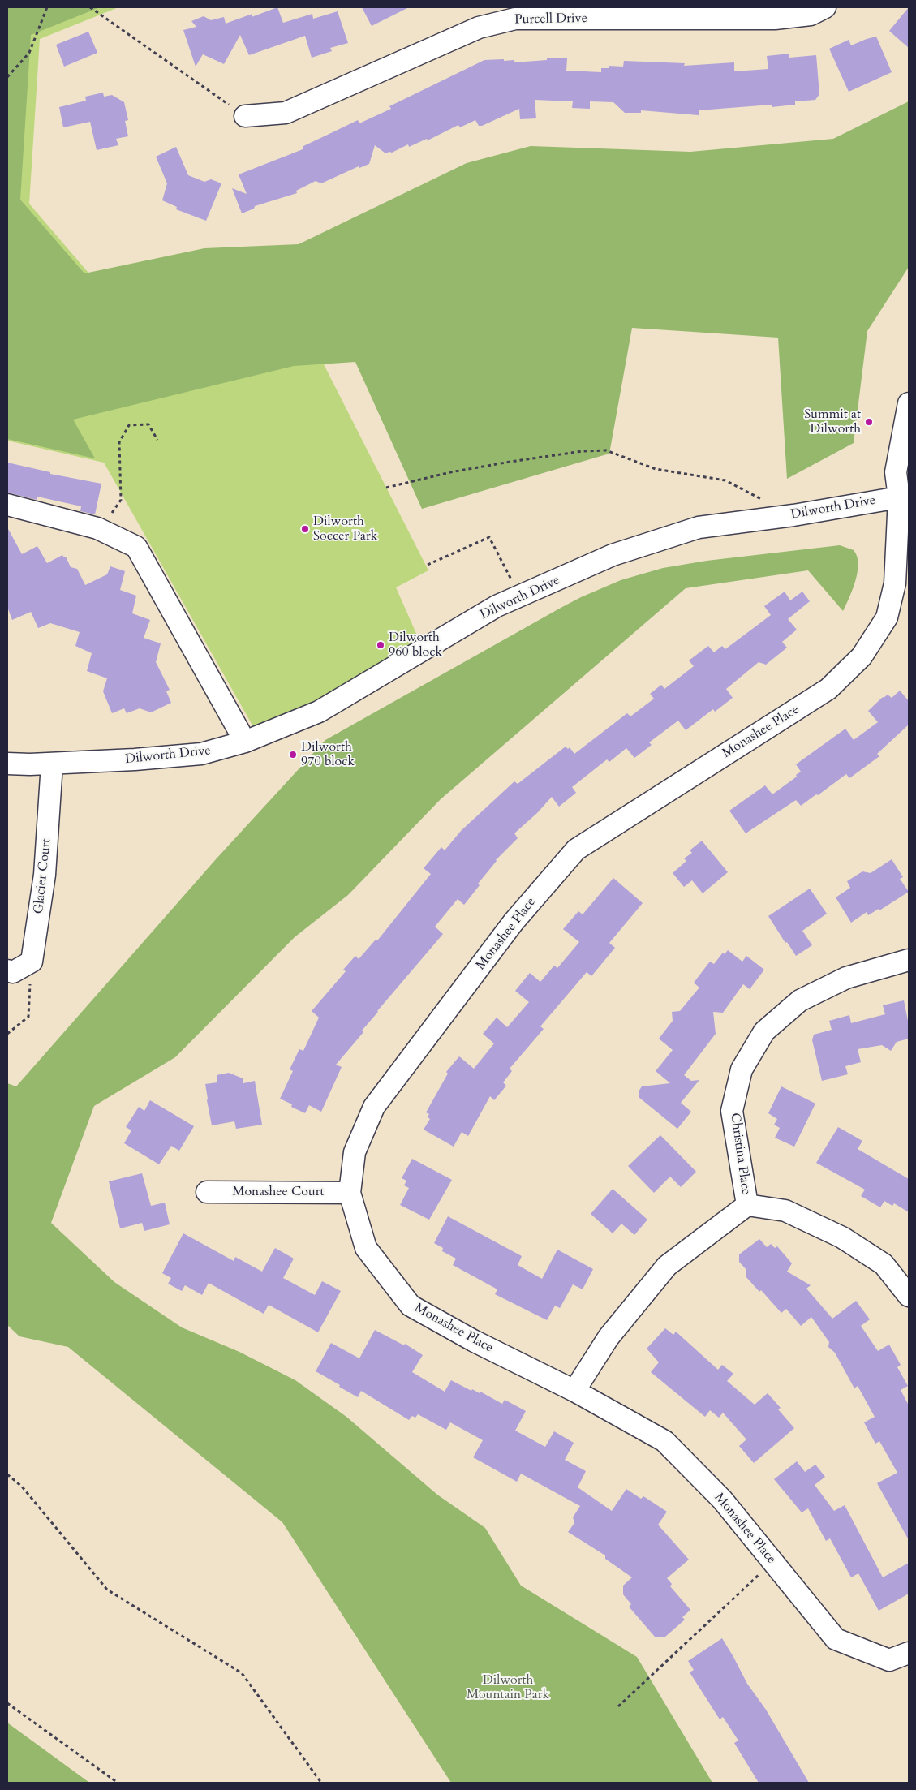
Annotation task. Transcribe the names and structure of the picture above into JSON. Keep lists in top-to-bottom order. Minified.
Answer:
{"streets":{"street":["Purcell Drive","Dilworth Drive","Monashee Place","Glacier Court","Christina Place","Monashee Court"]},"crossings":[["Dilworth Drive","Monashee Place"],["Dilworth Drive","Glacier Court"],["Monashee Place","Monashee Court"]],"parks":["Dilworth Mountain Park"],"places":["Summit at Dilworth","Dilworth Soccer Park","Dilworth 960 block","Dilworth 970 block"]}
